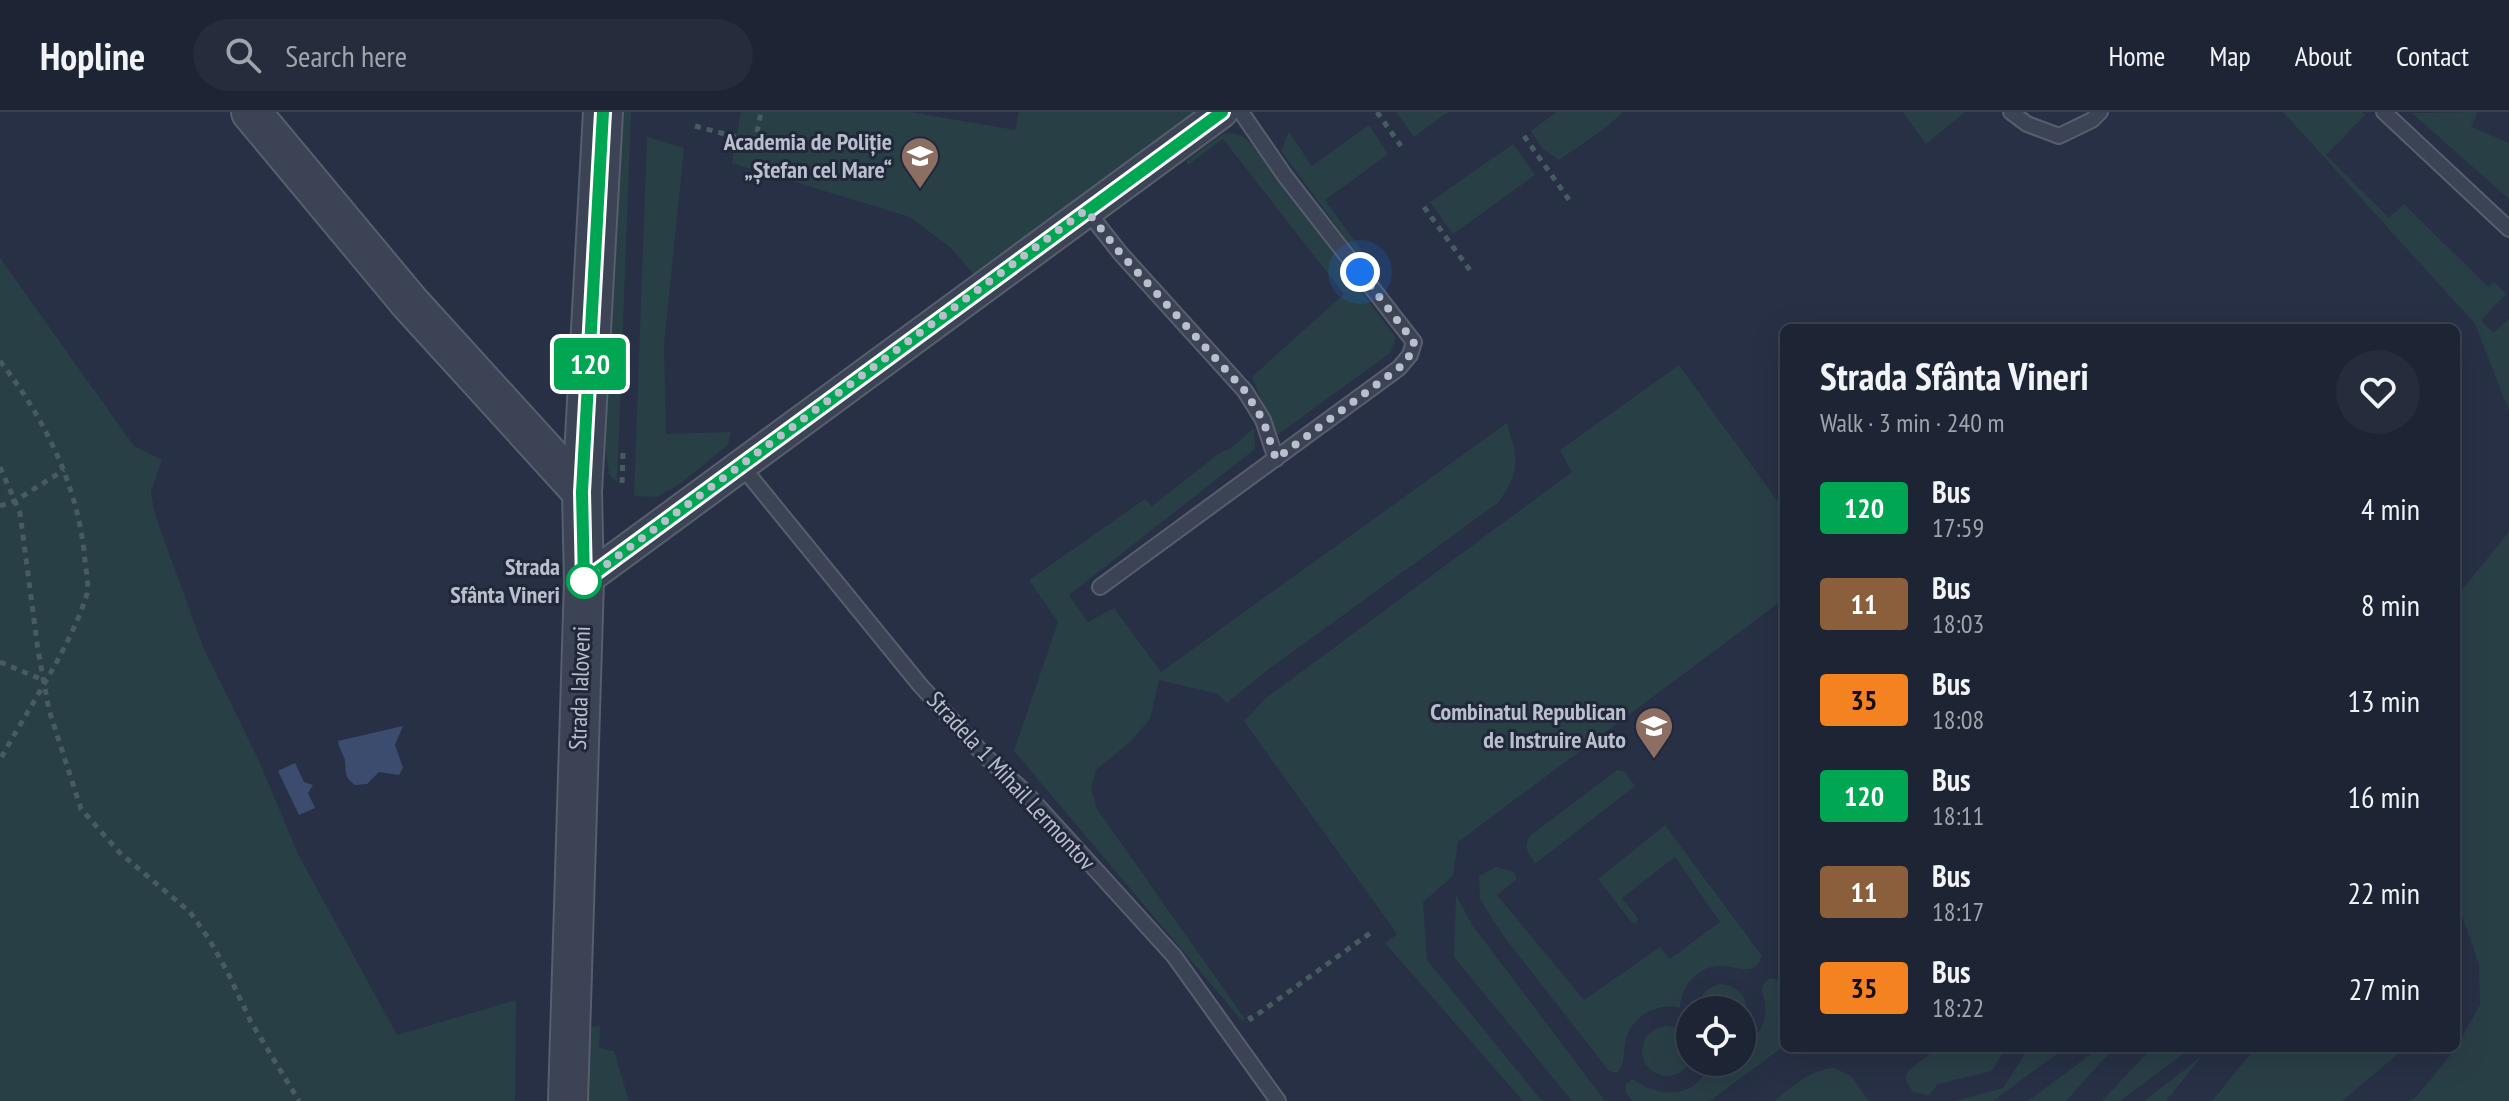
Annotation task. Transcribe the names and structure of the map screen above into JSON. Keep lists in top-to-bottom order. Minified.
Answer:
{"streets":{"street":["Strada Ialoveni"],"lane":["Stradela 1 Mihail Lermontov"]},"places":{"school or university":["Academia de Poliție „Ștefan cel Mare“","Combinatul Republican de Instruire Auto"],"other":["Strada Sfânta Vineri"]},"lines":["bus line 120"],"page":{"header":"Hopline","search":"Search here","nav":["Home","Map","About","Contact"],"on_map":"120","heading":["Strada Sfânta Vineri","Walk · 3 min · 240 m"],"list":[{"mark":"120","name":"Bus","note":"17:59","value":"4 min"},{"mark":"11","name":"Bus","note":"18:03","value":"8 min"},{"mark":"35","name":"Bus","note":"18:08","value":"13 min"},{"mark":"120","name":"Bus","note":"18:11","value":"16 min"},{"mark":"11","name":"Bus","note":"18:17","value":"22 min"},{"mark":"35","name":"Bus","note":"18:22","value":"27 min"}]}}
